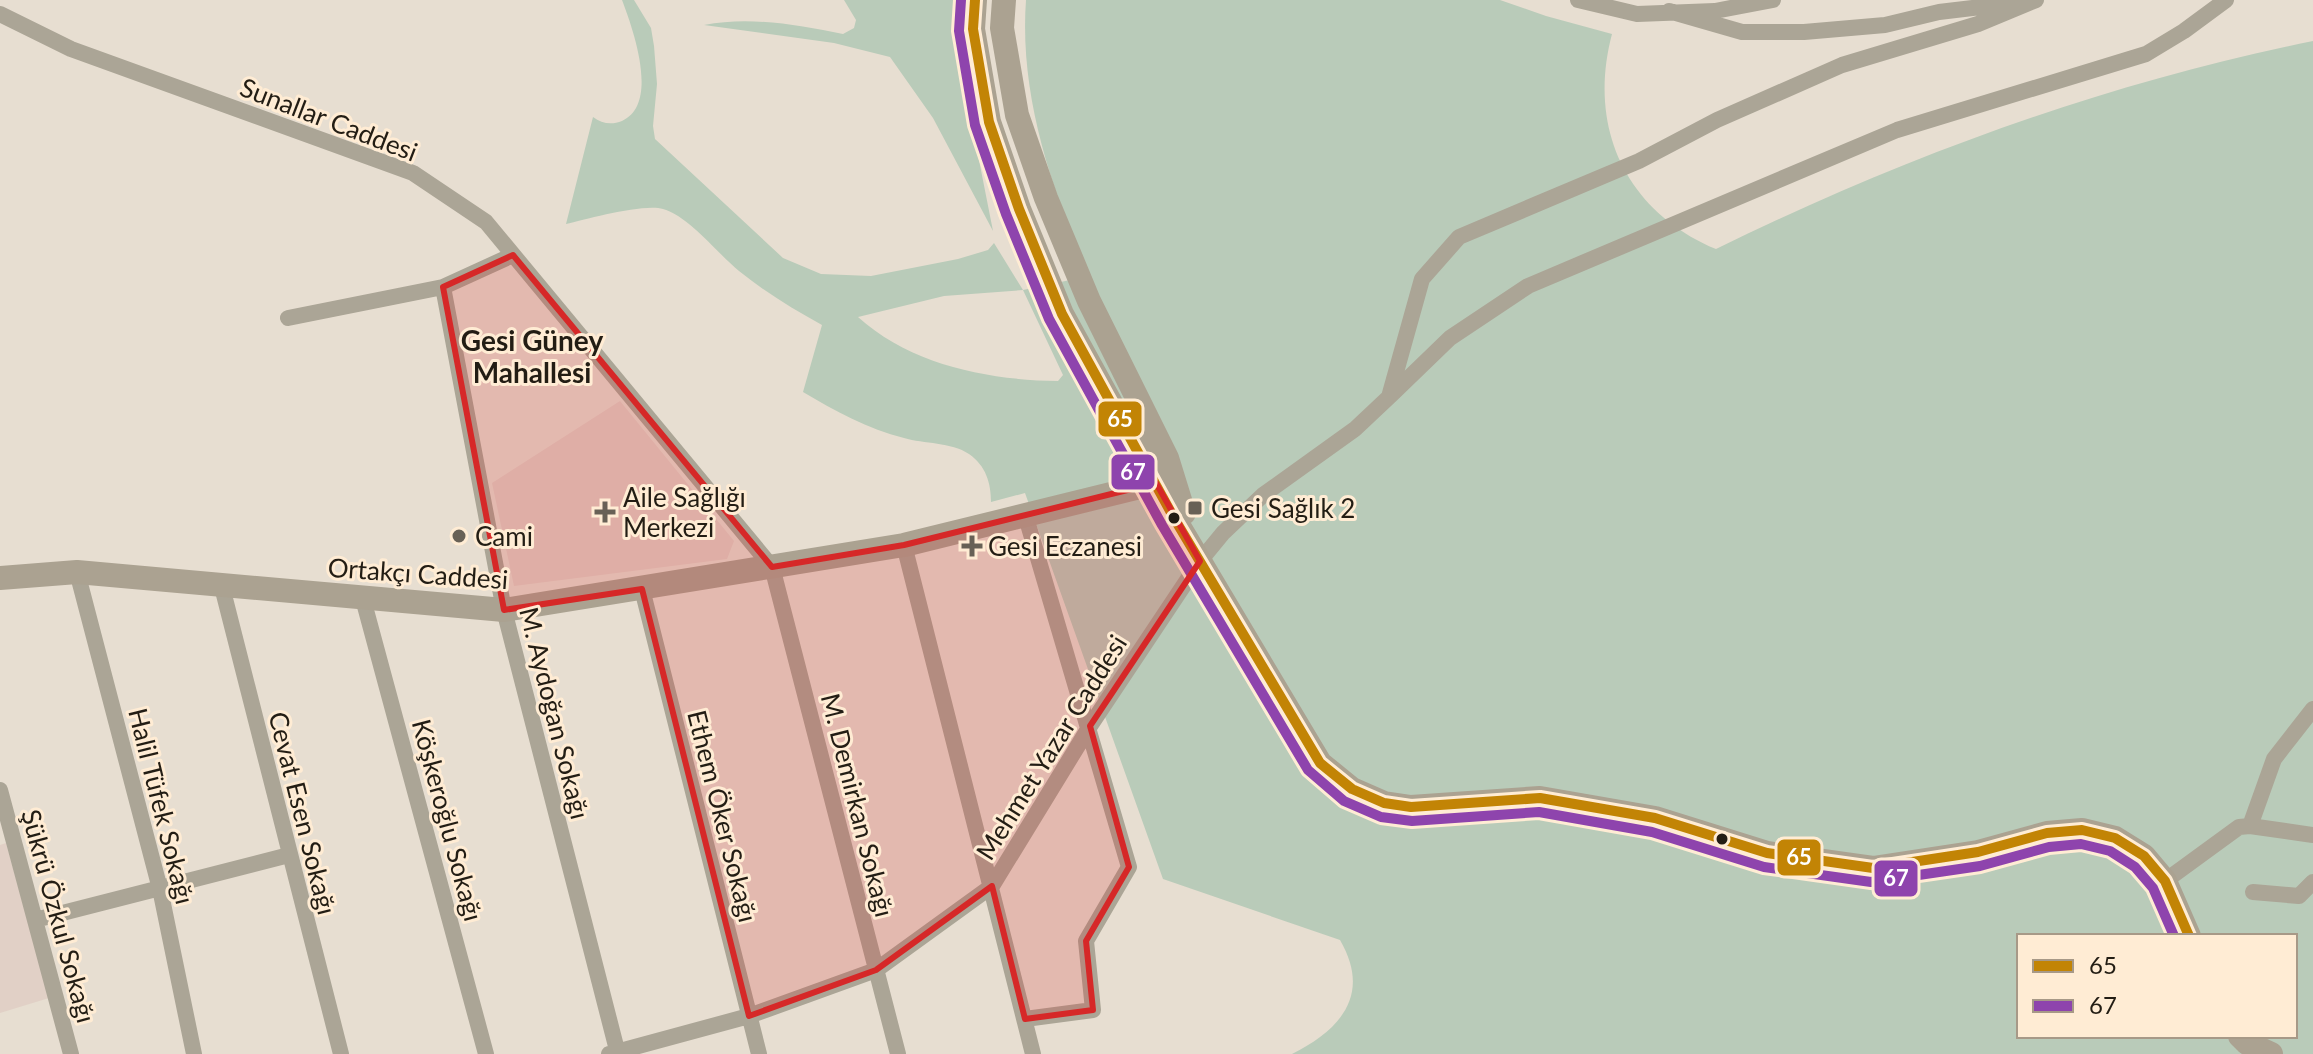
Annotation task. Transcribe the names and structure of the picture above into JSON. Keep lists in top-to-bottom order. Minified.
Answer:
{"streets":{"street":["Sunallar Caddesi","Ortakçı Caddesi","M. Aydoğan Sokağı","Mehmet Yazar Caddesi","M. Demirkan Sokağı","Halil Tüfek Sokağı","Cevat Esen Sokağı","Ethem Öker Sokağı","Köşkeroğlu Sokağı","Şükrü Özkul Sokağı"]},"crossings":[["Sunallar Caddesi","Ortakçı Caddesi"],["Sunallar Caddesi","M. Demirkan Sokağı"],["Ortakçı Caddesi","M. Aydoğan Sokağı"],["Ortakçı Caddesi","M. Demirkan Sokağı"],["Ortakçı Caddesi","Halil Tüfek Sokağı"],["Ortakçı Caddesi","Cevat Esen Sokağı"],["Ortakçı Caddesi","Ethem Öker Sokağı"],["Ortakçı Caddesi","Köşkeroğlu Sokağı"],["M. Aydoğan Sokağı","Mehmet Yazar Caddesi"],["Mehmet Yazar Caddesi","M. Demirkan Sokağı"],["Mehmet Yazar Caddesi","Ethem Öker Sokağı"]],"districts":["Gesi Güney Mahallesi"],"places":{"transit":["Gesi Sağlık 2"],"health":["Aile Sağlığı Merkezi","Gesi Eczanesi"],"other":["Cami"]},"lines":["transit line 65","transit line 67"],"legend":["65","67"]}
